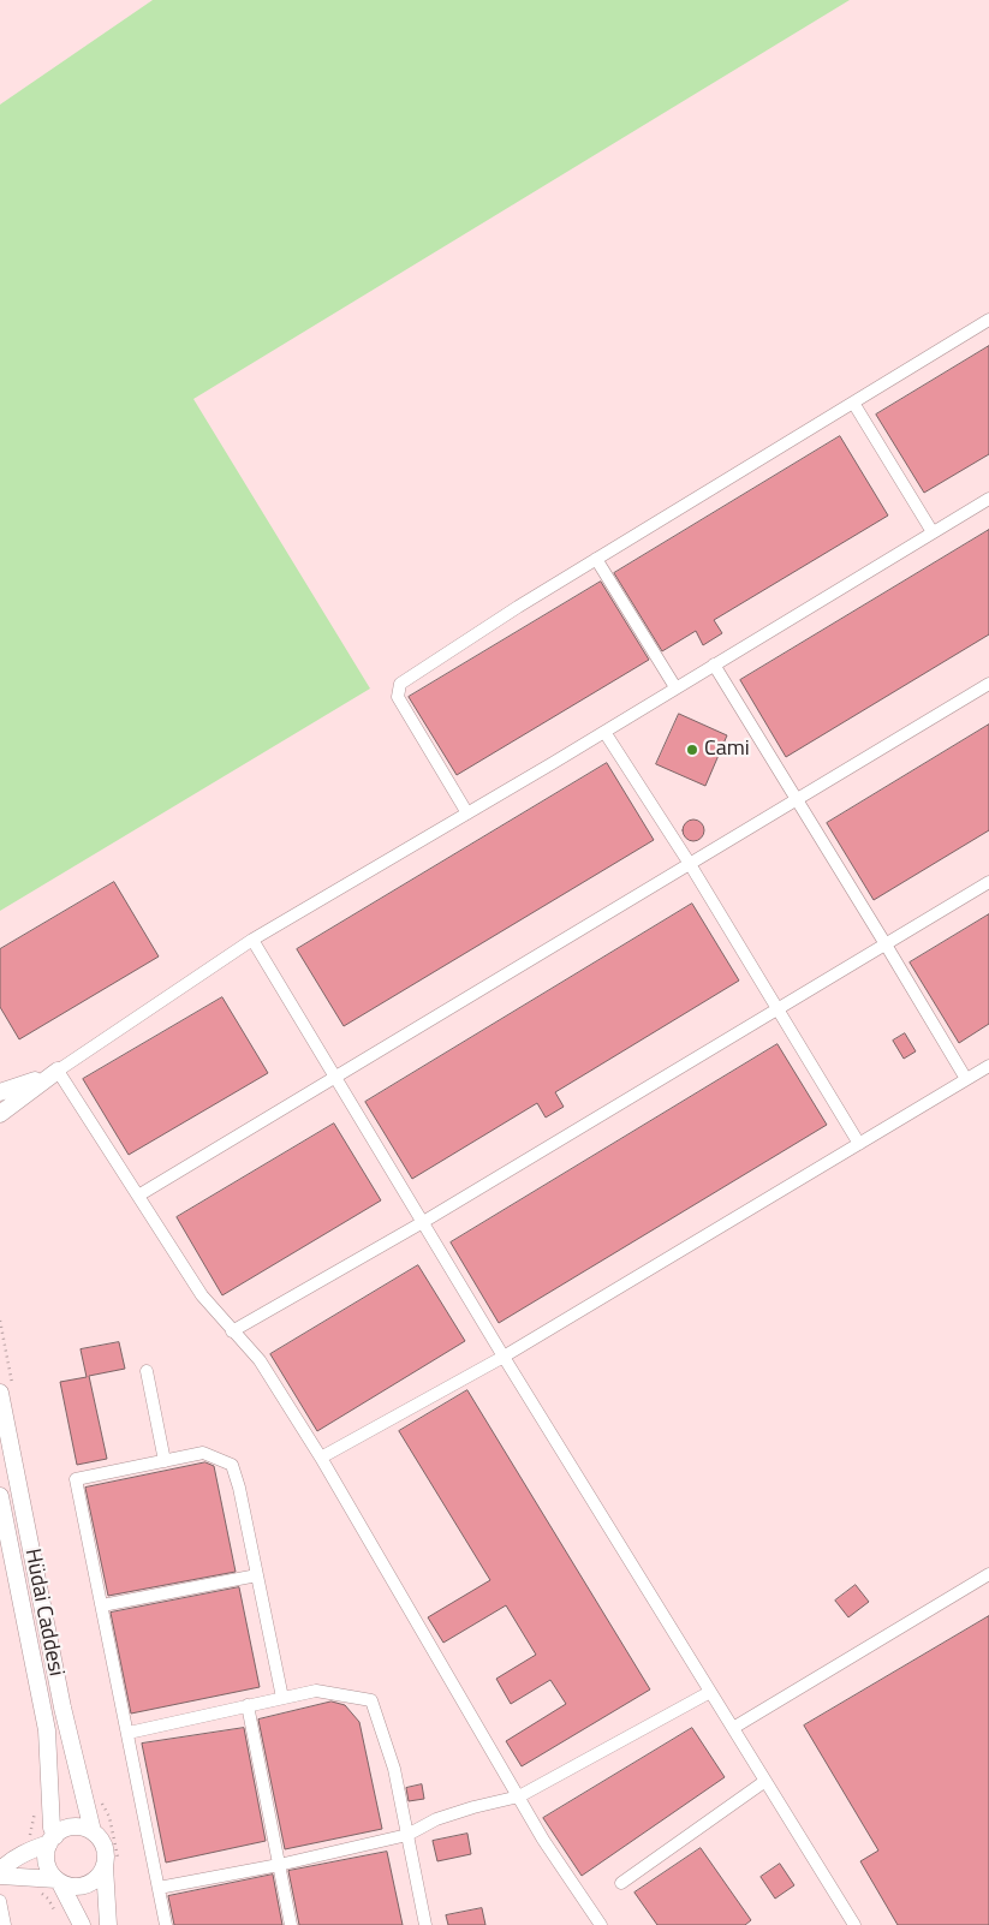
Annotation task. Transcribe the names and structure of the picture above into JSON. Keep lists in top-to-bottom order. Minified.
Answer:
{"streets":{"street":["Hüdai Caddesi"]},"places":["Cami"]}
